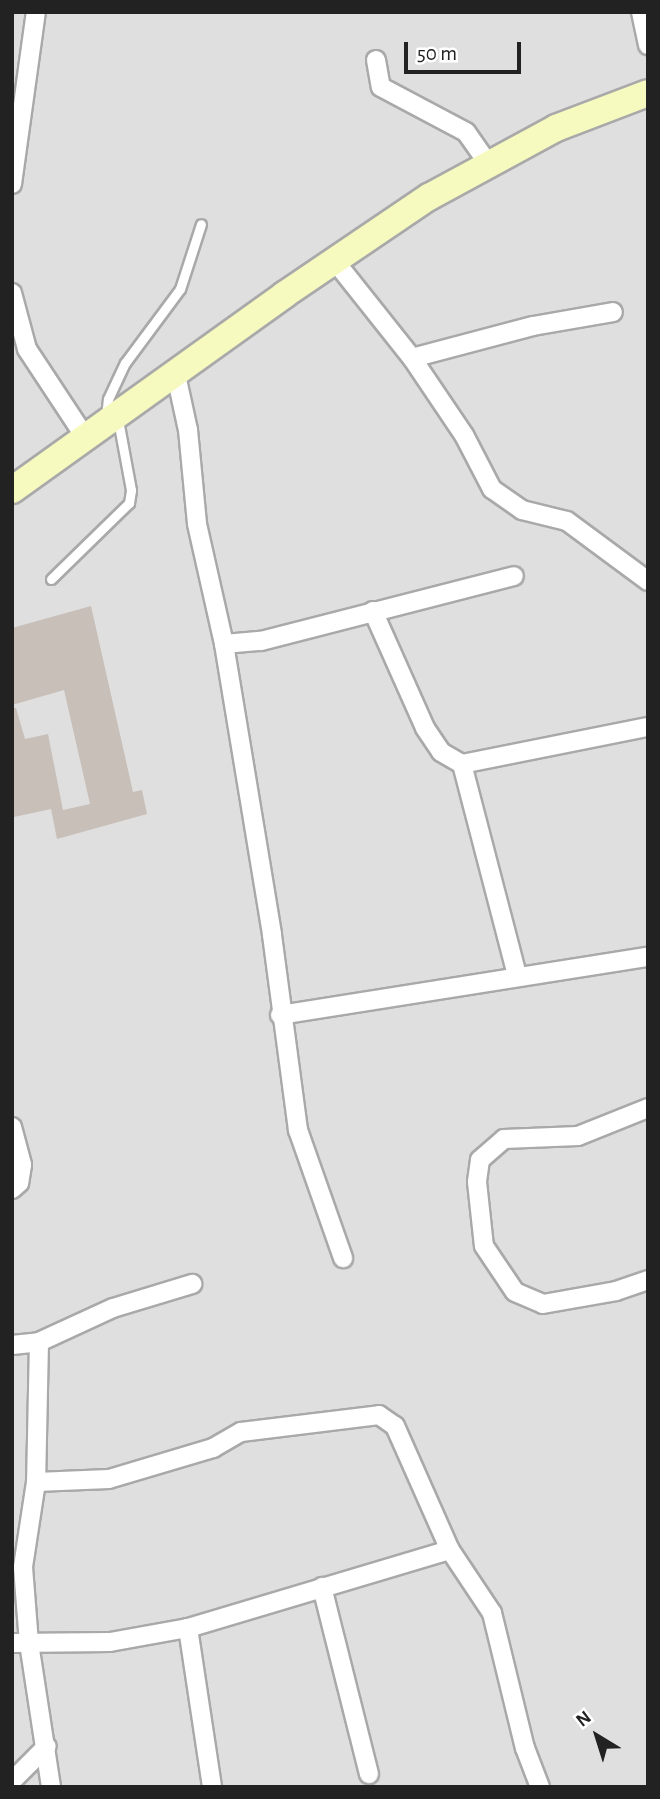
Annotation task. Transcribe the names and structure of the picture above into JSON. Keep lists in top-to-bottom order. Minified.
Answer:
{"scale_bar":"50 m","north":"top left"}
